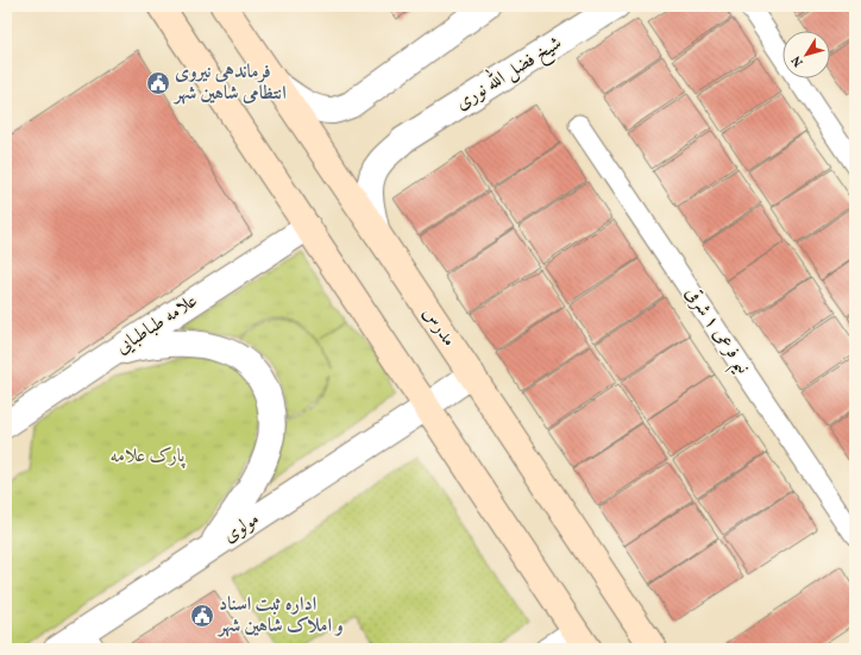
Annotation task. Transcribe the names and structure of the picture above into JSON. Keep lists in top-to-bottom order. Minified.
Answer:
{"streets":{"main road":["مدرس"],"street":["شیخ فضل الله نوری","علامه طباطبایی","نیم فرعی ۱ شرقی","مولوی"]},"crossings":[["شیخ فضل الله نوری","مدرس"],["مدرس","مولوی"]],"parks":["پارک علامه"],"places":{"public building":["فرماندهی نیروی انتظامی شاهین شهر","اداره ثبت اسناد و املاک شاهین شهر"]},"north":"bottom left"}
